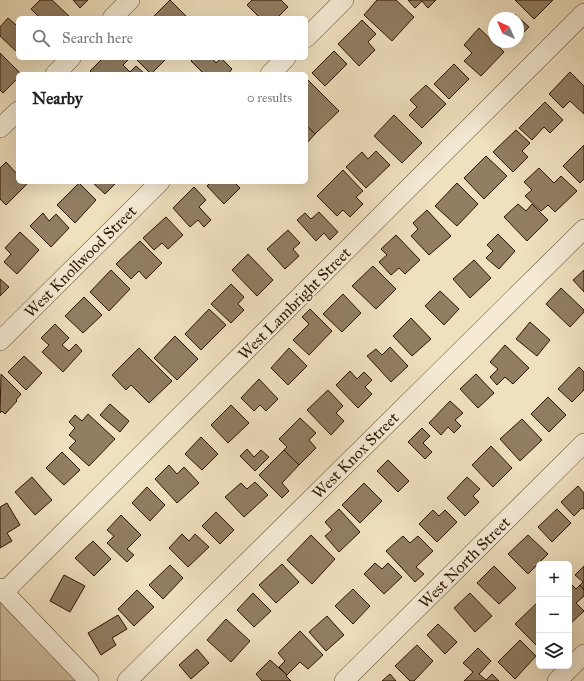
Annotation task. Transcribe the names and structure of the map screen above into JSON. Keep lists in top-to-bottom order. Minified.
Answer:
{"streets":{"street":["West Knollwood Street","West Lambright Street","West Knox Street","West North Street"]},"north":"top left","page":{"search":"Search here","heading":["Nearby","0 results"],"map_buttons":["+","−"]}}
